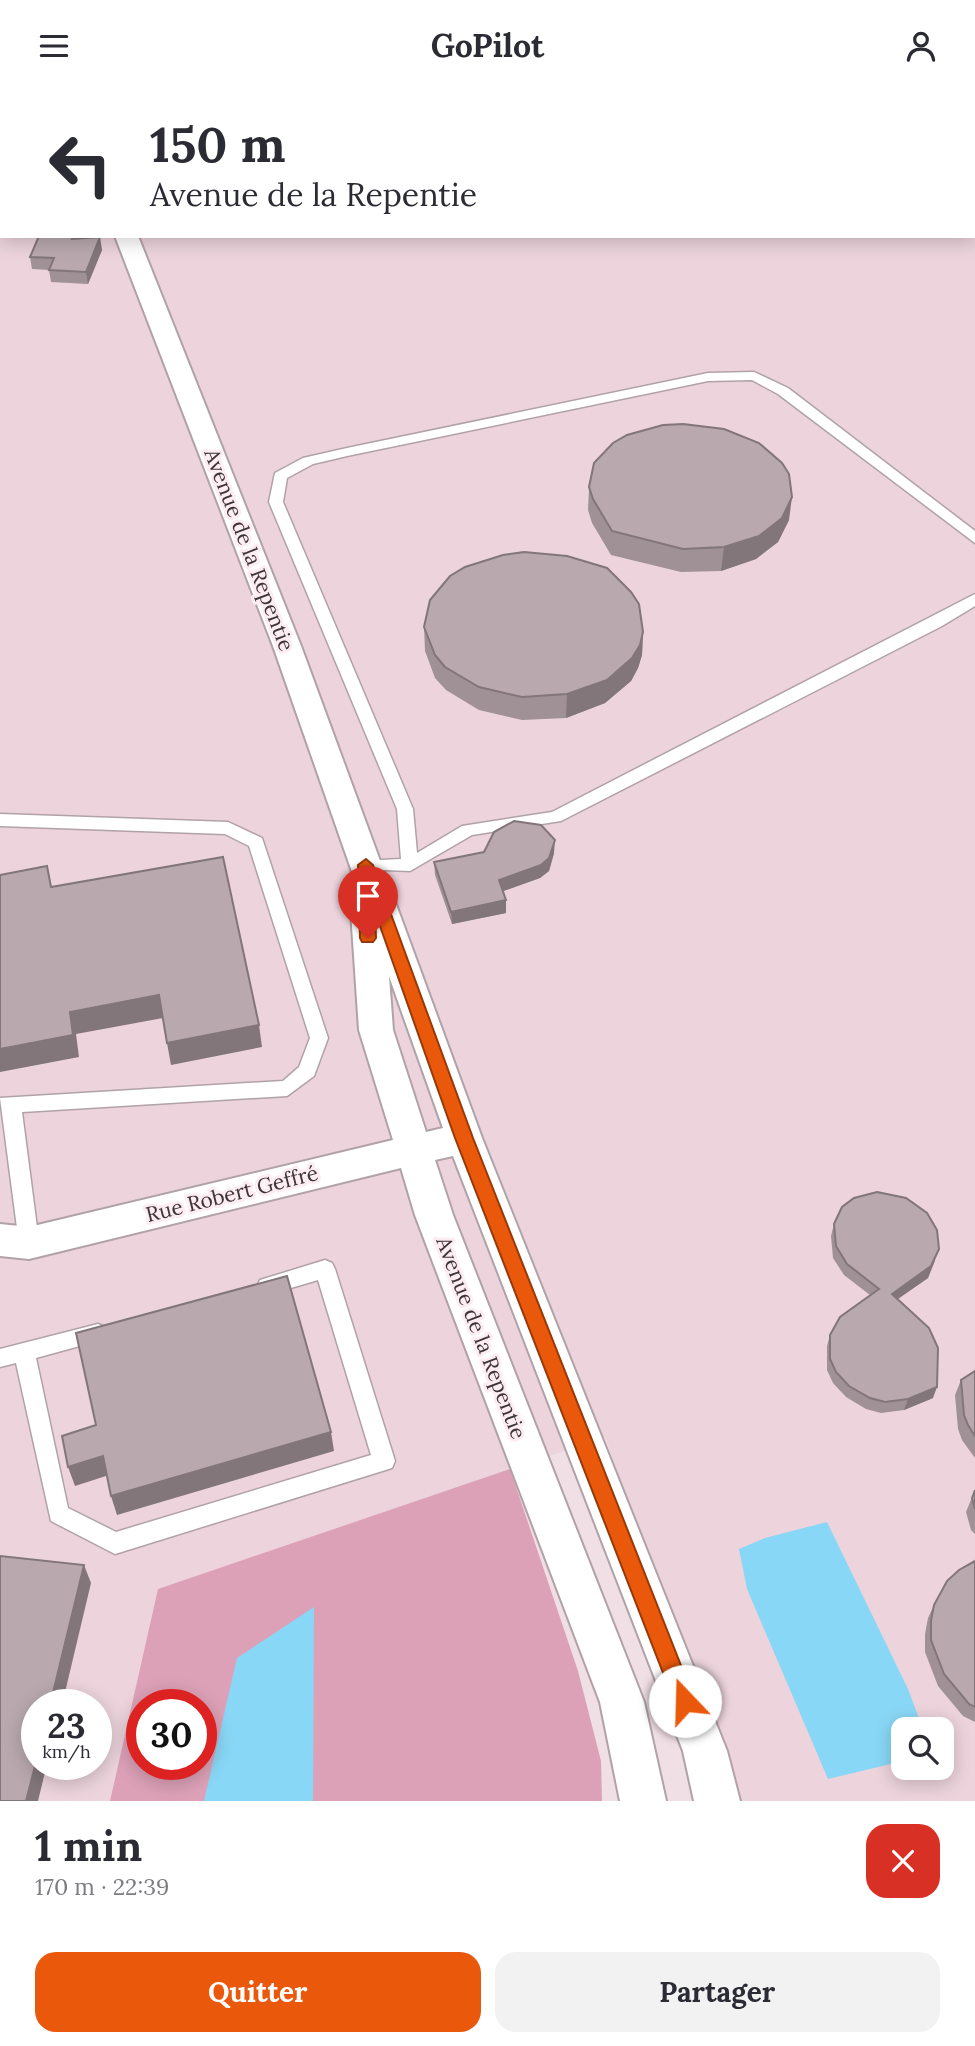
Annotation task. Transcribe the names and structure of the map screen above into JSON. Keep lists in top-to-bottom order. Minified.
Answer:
{"streets":{"street":["Avenue de la Repentie","Rue Robert Geffré"]},"crossings":[["Avenue de la Repentie","Rue Robert Geffré"]],"page":{"header":"GoPilot","turn":["150 m","Avenue de la Repentie"],"speed":"23 km/h","limit":"30","heading":["1 min","170 m · 22:39"],"buttons":["Quitter","Partager"]}}
